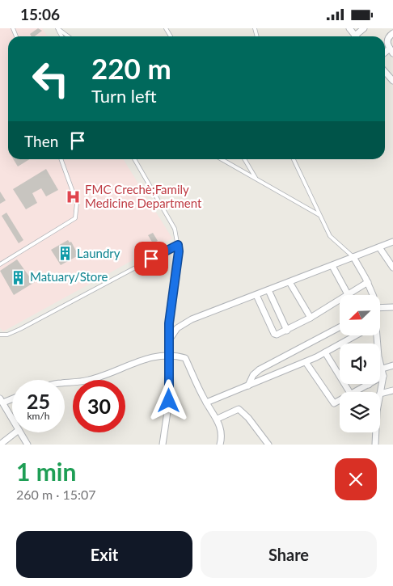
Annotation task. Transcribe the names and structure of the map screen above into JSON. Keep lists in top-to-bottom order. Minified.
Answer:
{"places":{"hospital":["FMC Crechè;Family Medicine Department"],"building":["Laundry","Matuary/Store"]},"north":"bottom left","page":{"status":"15:06","turn":["220 m","Turn left"],"then":"Then","speed":"25 km/h","limit":"30","heading":["1 min","260 m · 15:07"],"buttons":["Exit","Share"]}}
